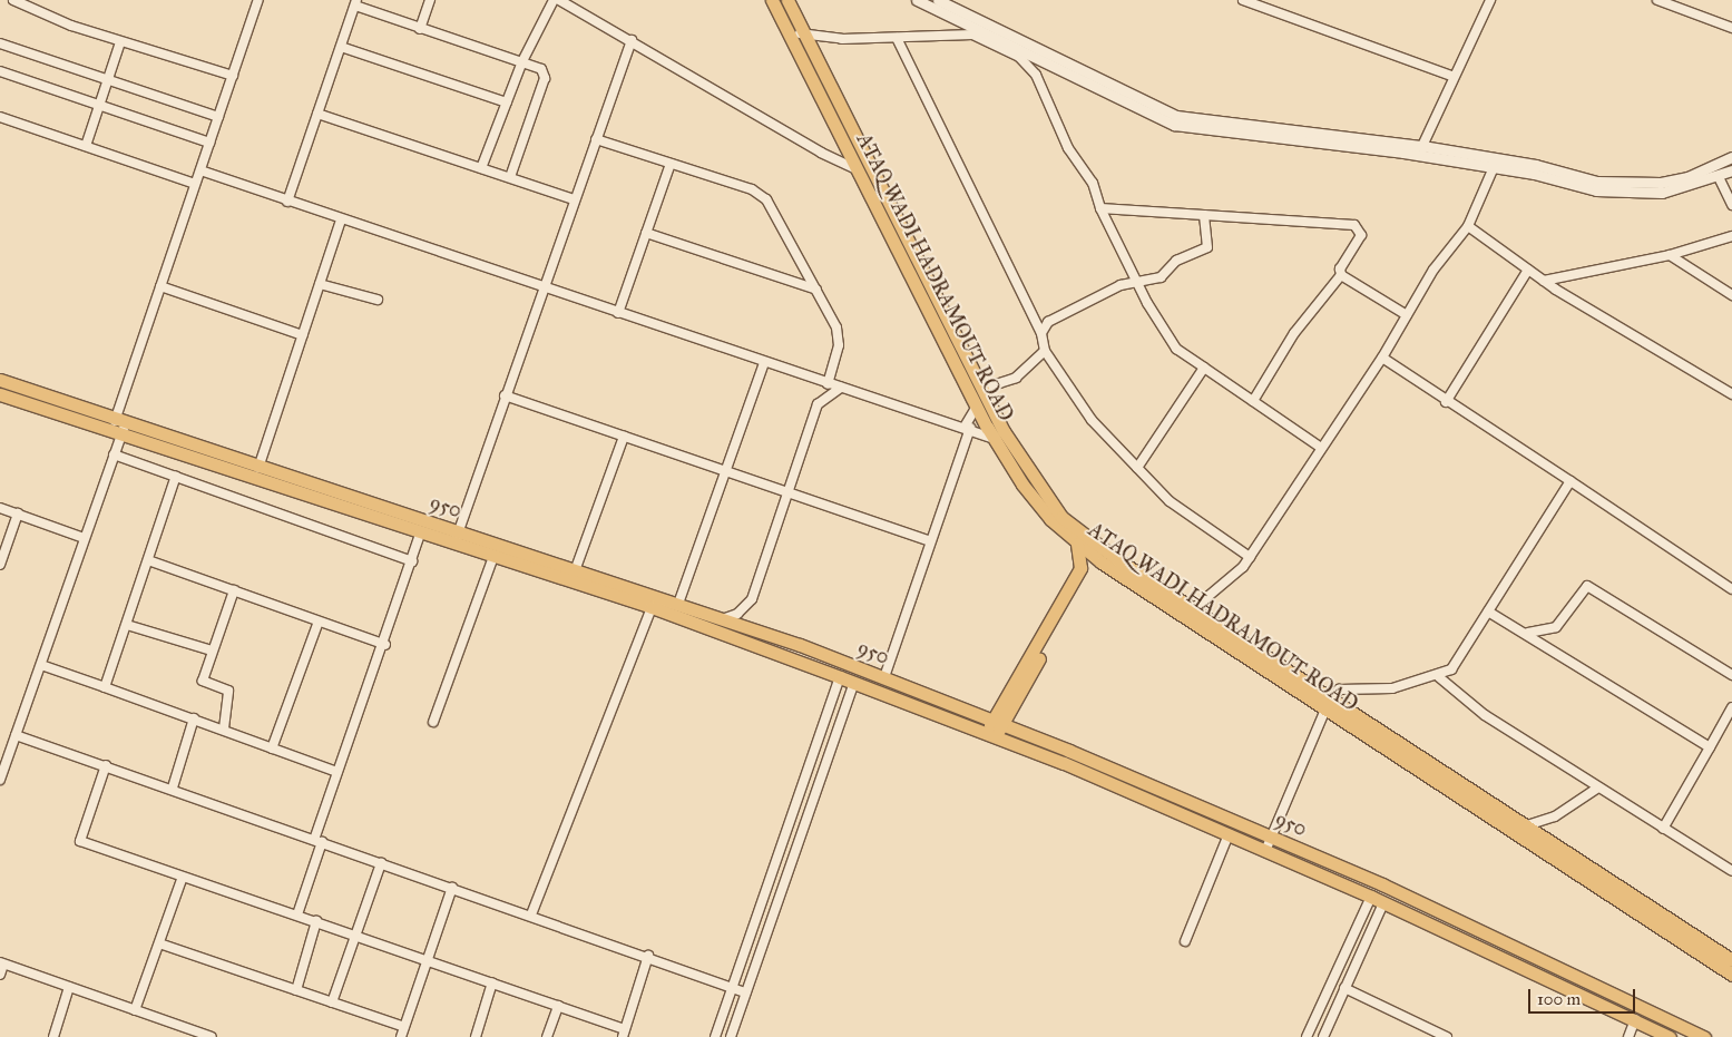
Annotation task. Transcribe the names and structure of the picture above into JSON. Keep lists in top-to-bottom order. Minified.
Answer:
{"streets":{"main road":["ATAQ WADI HADRAMOUT ROAD","950"]},"scale_bar":"100 m"}
